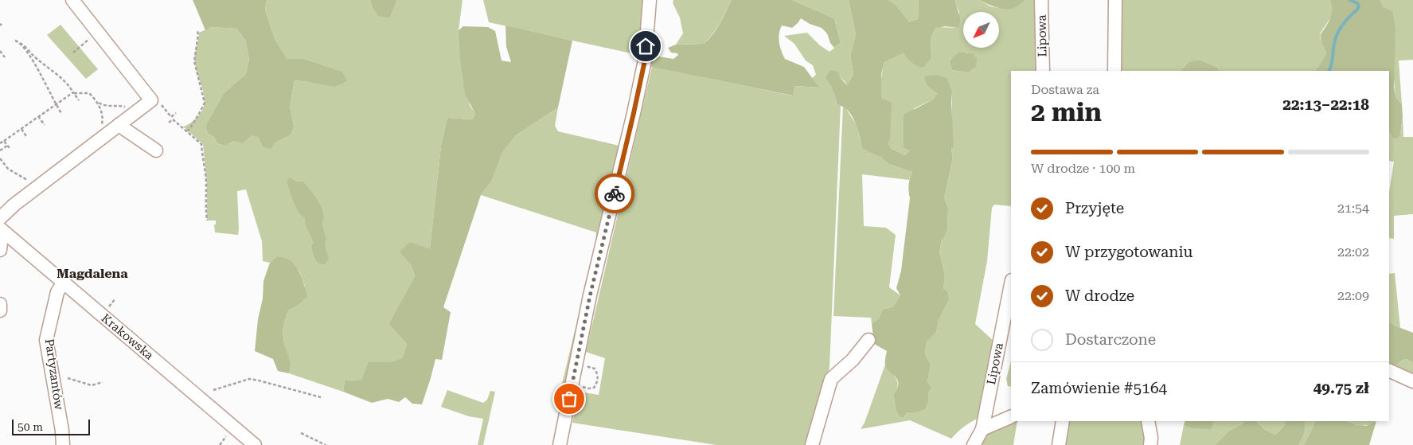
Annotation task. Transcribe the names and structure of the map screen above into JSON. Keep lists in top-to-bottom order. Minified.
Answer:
{"streets":{"street":["Lipowa","Krakowska","Partyzantów"]},"crossings":[["Krakowska","Partyzantów"]],"districts":["Magdalena"],"scale_bar":"50 m","north":"bottom left","page":{"heading":["2 min","Dostawa za","22:13–22:18"],"panel":["Zamówienie #5164","49.75 zł"],"bar":"W drodze · 100 m","list":[["Przyjęte","21:54"],["W przygotowaniu","22:02"],["W drodze","22:09"],"Dostarczone"],"scale":"50 m"}}
